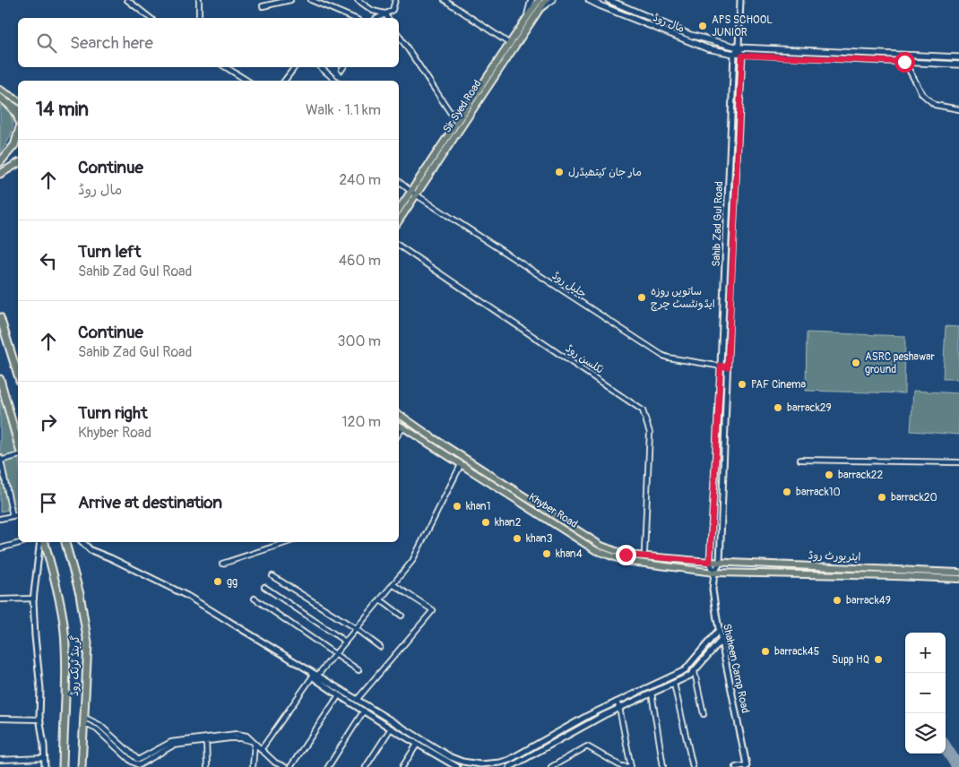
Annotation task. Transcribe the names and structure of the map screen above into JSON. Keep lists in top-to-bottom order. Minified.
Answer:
{"streets":{"highway":["گرینڈ ٹرنک روڈ"],"main road":["مال روڈ","Sir Syed Road","Khyber Road","ایئرپورٹ روڈ"],"street":["Sahib Zad Gul Road","جلیل روڈ","نکلسن روڈ","Shaheen Camp Road"]},"crossings":[["مال روڈ","Sahib Zad Gul Road"],["Sir Syed Road","جلیل روڈ"],["Sahib Zad Gul Road","جلیل روڈ"],["Sahib Zad Gul Road","Khyber Road"],["Sahib Zad Gul Road","ایئرپورٹ روڈ"],["Sahib Zad Gul Road","Shaheen Camp Road"],["Khyber Road","ایئرپورٹ روڈ"],["Khyber Road","Shaheen Camp Road"]],"places":["APS SCHOOL JUNIOR","مار جان کیتھیڈرل","ساتویں روزہ ایڈونٹسٹ چرچ","ASRC peshawar ground","PAF Cinema","barrack29","barrack22","barrack10","barrack20","khan1","khan2","khan3","khan4","gg","barrack49","barrack45","Supp HQ"],"page":{"search":"Search here","heading":["14 min","Walk · 1.1 km"],"list":[["Continue","مال روڈ","240 m"],["Turn left","Sahib Zad Gul Road","460 m"],["Continue","Sahib Zad Gul Road","300 m"],["Turn right","Khyber Road","120 m"],"Arrive at destination"],"map_buttons":["+","−"]}}
